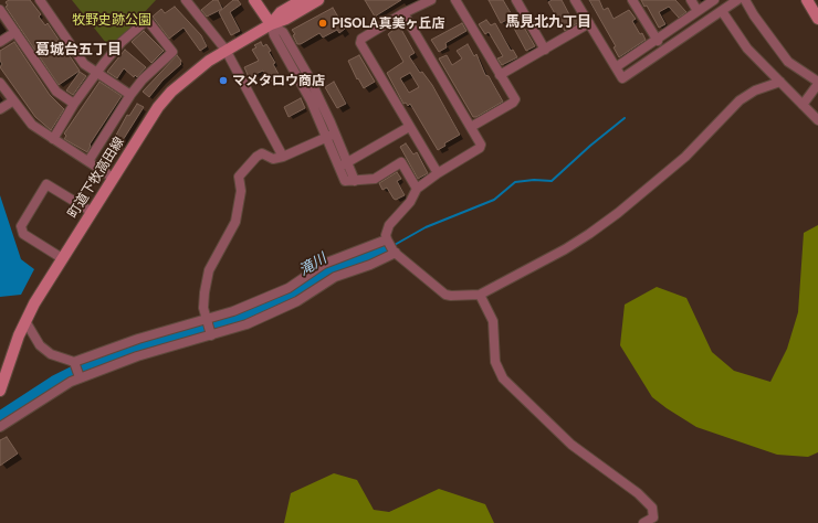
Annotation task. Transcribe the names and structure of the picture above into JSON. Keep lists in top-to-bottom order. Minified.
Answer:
{"streets":{"street":["町道下牧高田線"]},"districts":["馬見北九丁目","葛城台五丁目"],"water":["滝川"],"parks":["牧野史跡公園"],"places":["PISOLA真美ヶ丘店","マメタロウ商店"]}
